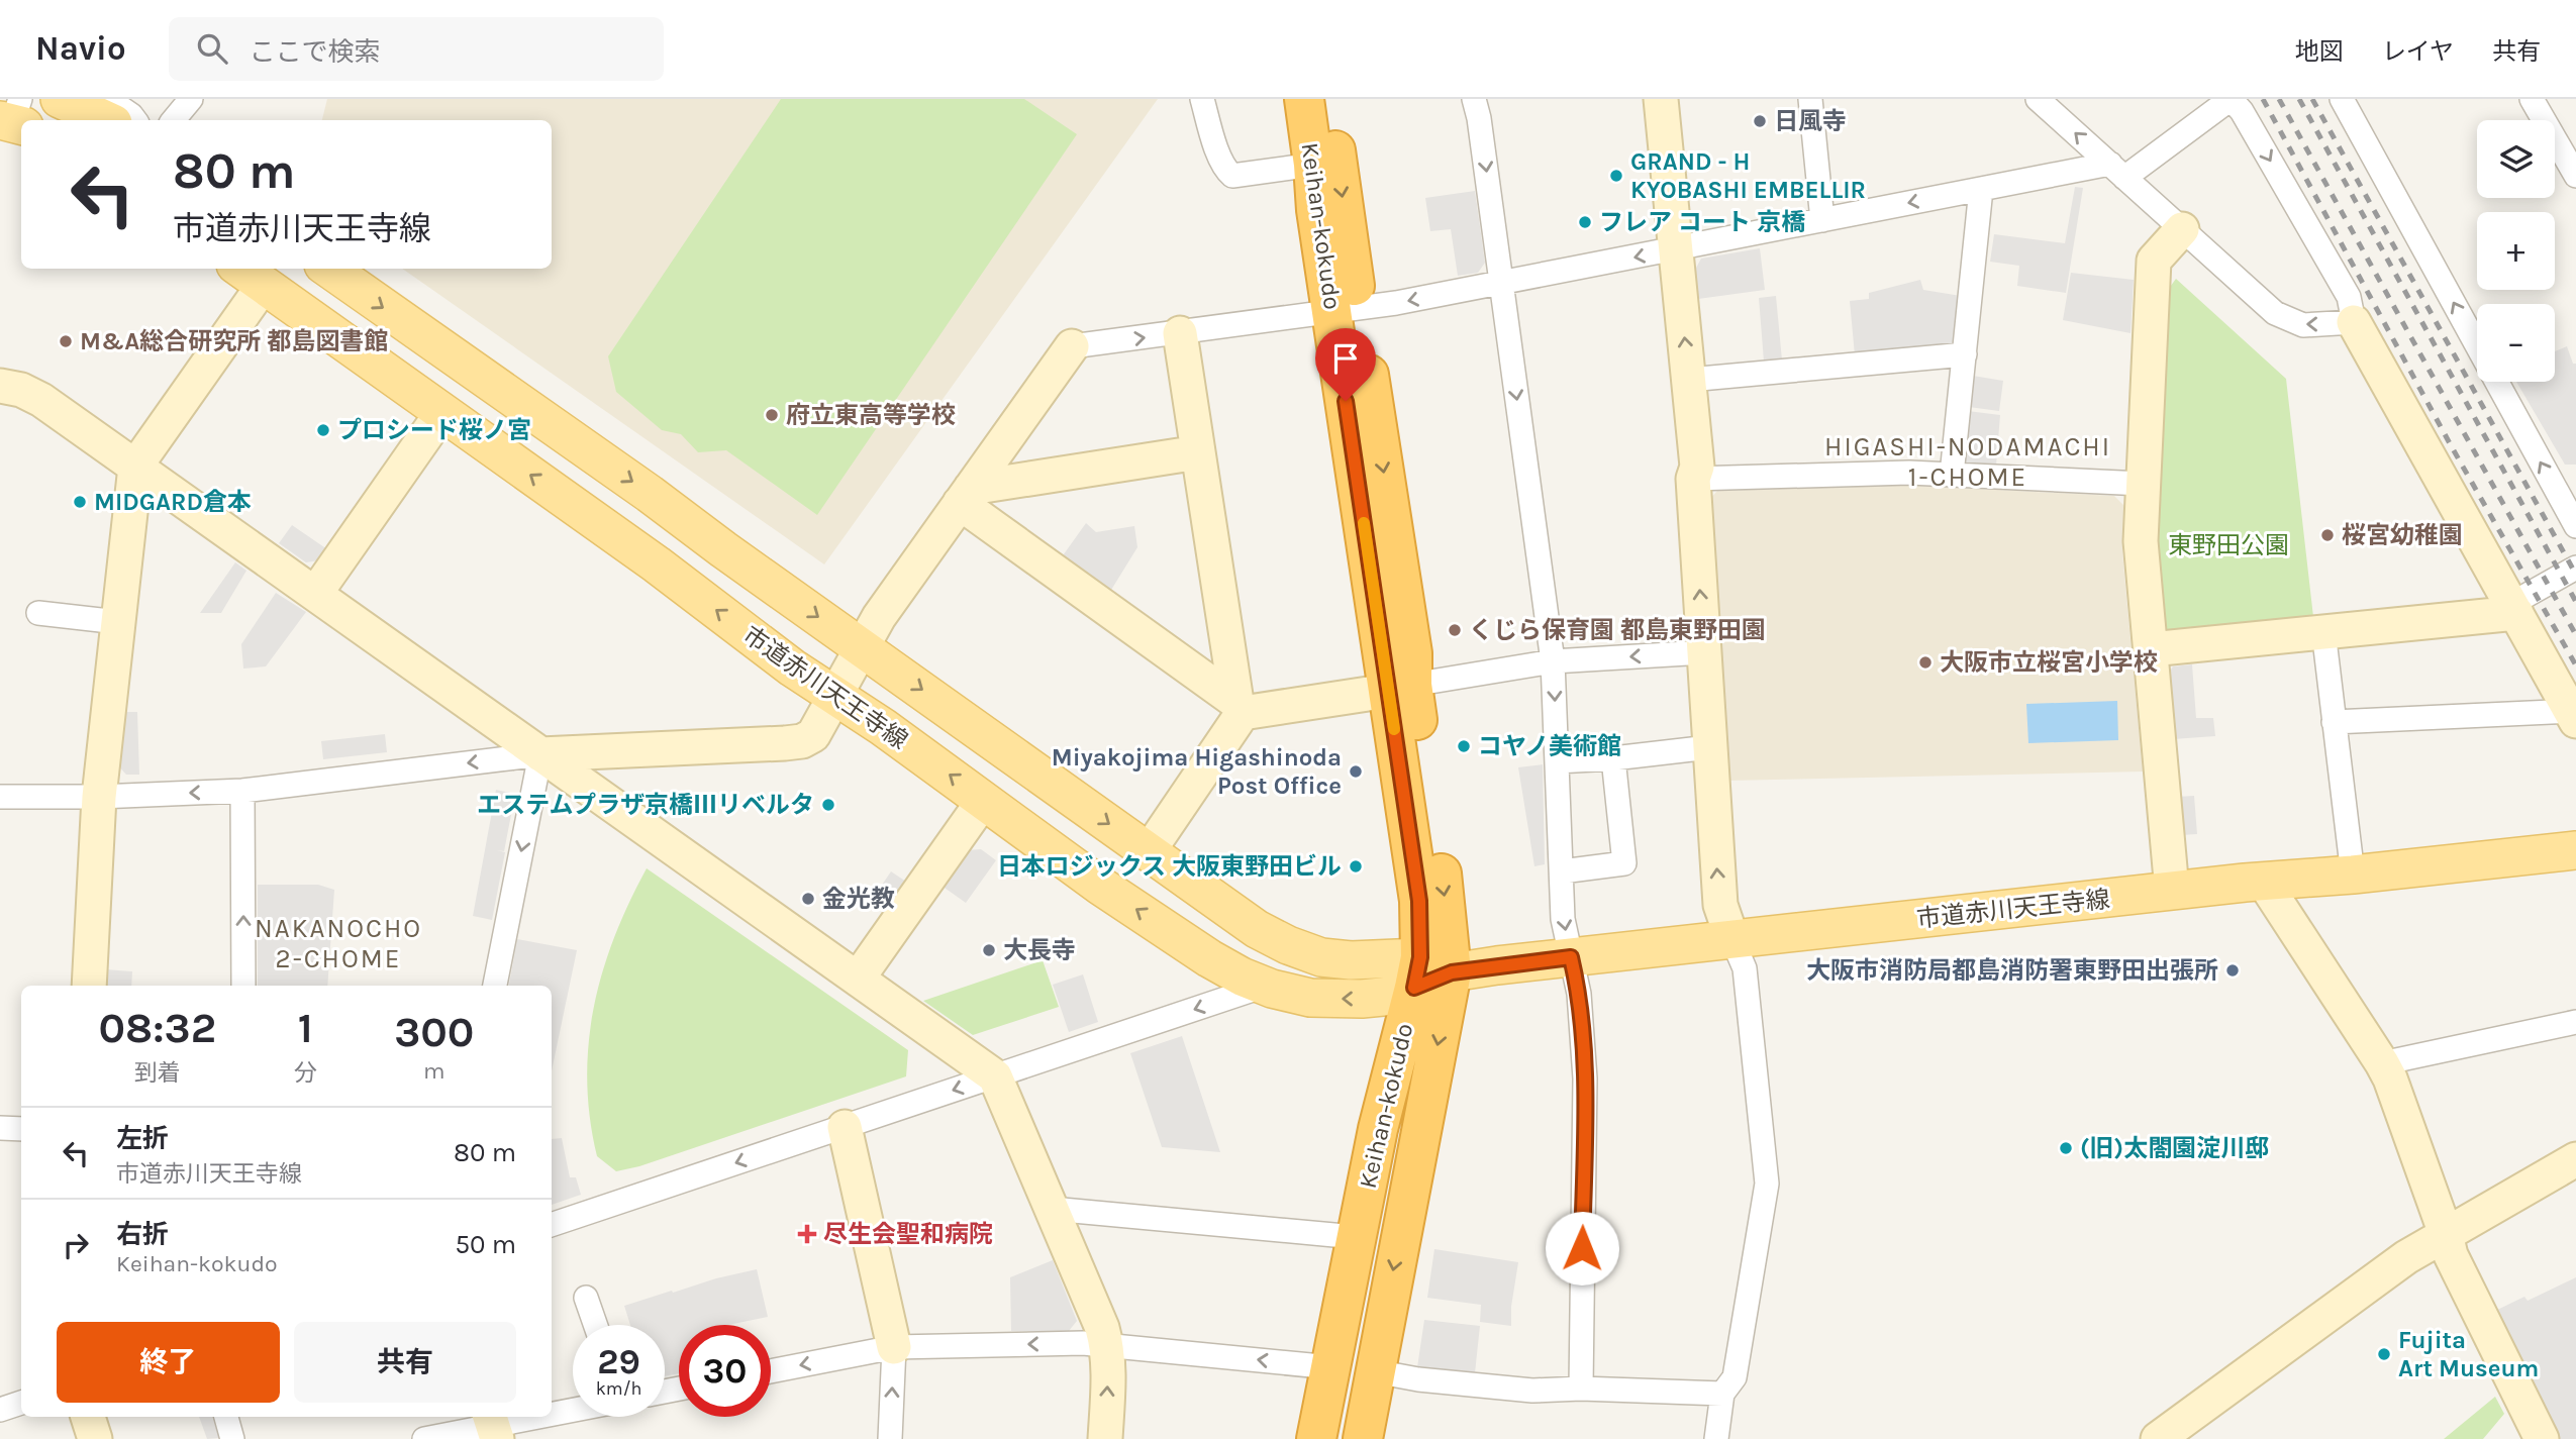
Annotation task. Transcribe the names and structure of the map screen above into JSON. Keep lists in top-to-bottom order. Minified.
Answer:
{"streets":{"highway":["Keihan-kokudo"],"main road":["市道赤川天王寺線"]},"crossings":[["Keihan-kokudo","市道赤川天王寺線"]],"districts":["HIGASHI-NODAMACHI 1-CHOME","NAKANOCHO 2-CHOME"],"parks":["東野田公園"],"places":{"other":["日風寺","GRAND - H KYOBASHI EMBELLIR","フレア コート 京橋","M&A総合研究所 都島図書館","府立東高等学校","プロシード桜ノ宮","MIDGARD倉本","桜宮幼稚園","くじら保育園 都島東野田園","大阪市立桜宮小学校","コヤノ美術館","Miyakojima Higashinoda Post Office","エステムプラザ京橋Ⅲリベルタ","日本ロジックス 大阪東野田ビル","金光教","大長寺","大阪市消防局都島消防署東野田出張所","(旧)太閤園淀川邸","Fujita Art Museum"],"health":["尽生会聖和病院"]},"page":{"header":"Navio","search":"ここで検索","nav":["地図","レイヤ","共有"],"map_buttons":["+","−"],"turn":["80 m","市道赤川天王寺線"],"eta":["08:32","到着","1","分","300","m"],"list":[{"name":"左折","note":"市道赤川天王寺線","value":"80 m"},{"name":"右折","note":"Keihan-kokudo","value":"50 m"}],"buttons":["終了","共有"],"speed":"29 km/h","limit":"30"}}
